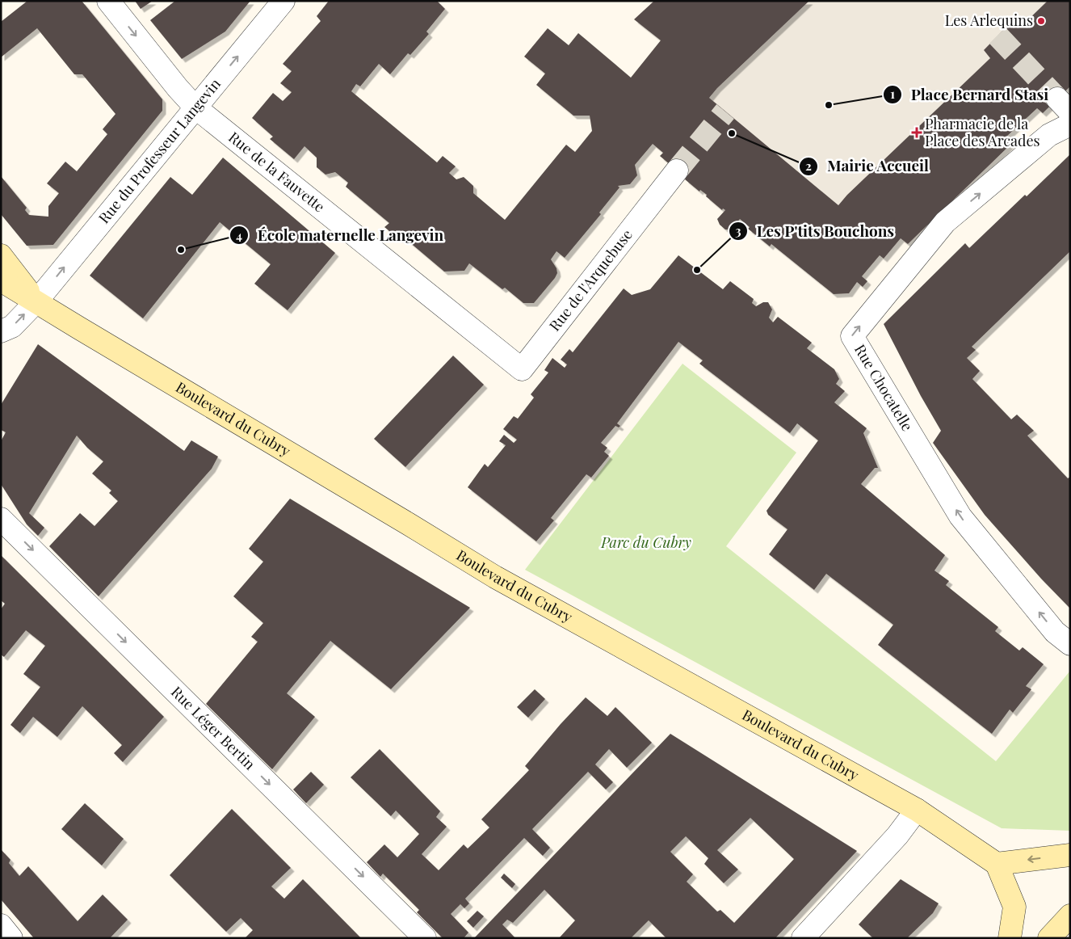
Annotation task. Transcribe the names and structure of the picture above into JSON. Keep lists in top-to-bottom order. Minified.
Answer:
{"streets":{"main road":["Boulevard du Cubry"],"street":["Rue du Professeur Langevin","Rue de la Fauvette","Rue de l'Arquebuse","Rue Chocatelle","Rue Léger Bertin"]},"crossings":[["Rue du Professeur Langevin","Rue de la Fauvette"],["Rue du Professeur Langevin","Boulevard du Cubry"],["Rue de la Fauvette","Rue de l'Arquebuse"]],"one_way":["Rue du Professeur Langevin","Rue Léger Bertin"],"parks":["Parc du Cubry"],"places":{"other":["Les Arlequins","Place Bernard Stasi","Mairie Accueil","École maternelle Langevin","Les P'tits Bouchons"],"health":["Pharmacie de la Place des Arcades"]}}
